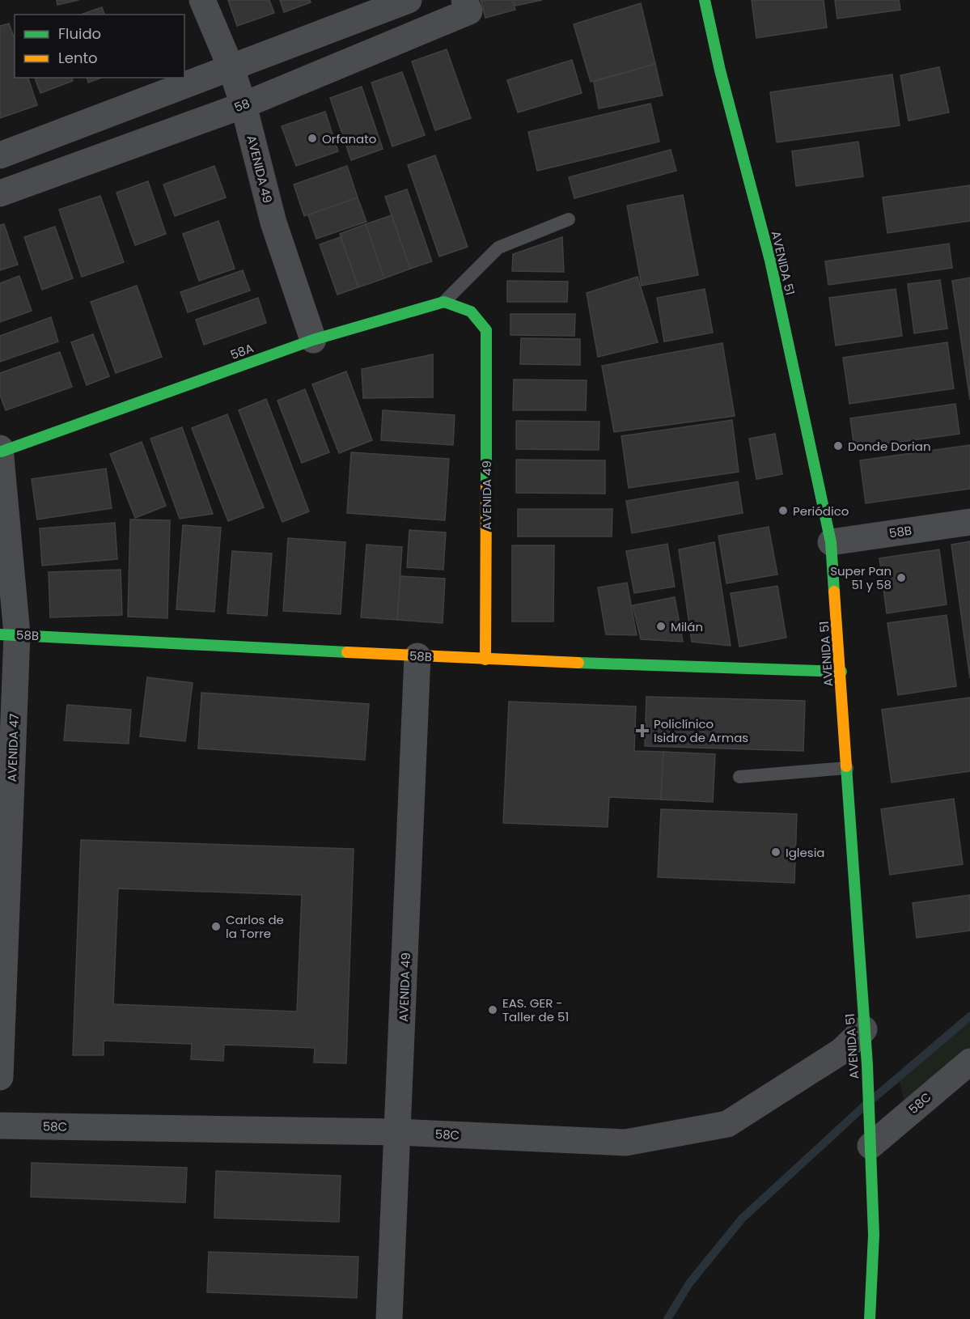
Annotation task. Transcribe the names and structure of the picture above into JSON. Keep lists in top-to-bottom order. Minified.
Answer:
{"streets":{"street":["58","AVENIDA 49","AVENIDA 51","58A","58B","AVENIDA 47","58C"]},"crossings":[["58","AVENIDA 49"],["AVENIDA 49","58A"],["AVENIDA 49","58B"],["AVENIDA 49","58C"],["AVENIDA 51","58B"],["AVENIDA 51","58C"],["58A","AVENIDA 47"],["58B","AVENIDA 47"]],"places":{"other":["Orfanato","Donde Dorian","Periódico","Super Pan 51 y 58","Milán","Iglesia","Carlos de la Torre","EAS. GER - Taller de 51"],"health":["Policlínico Isidro de Armas"]},"legend":["Fluido","Lento"]}
